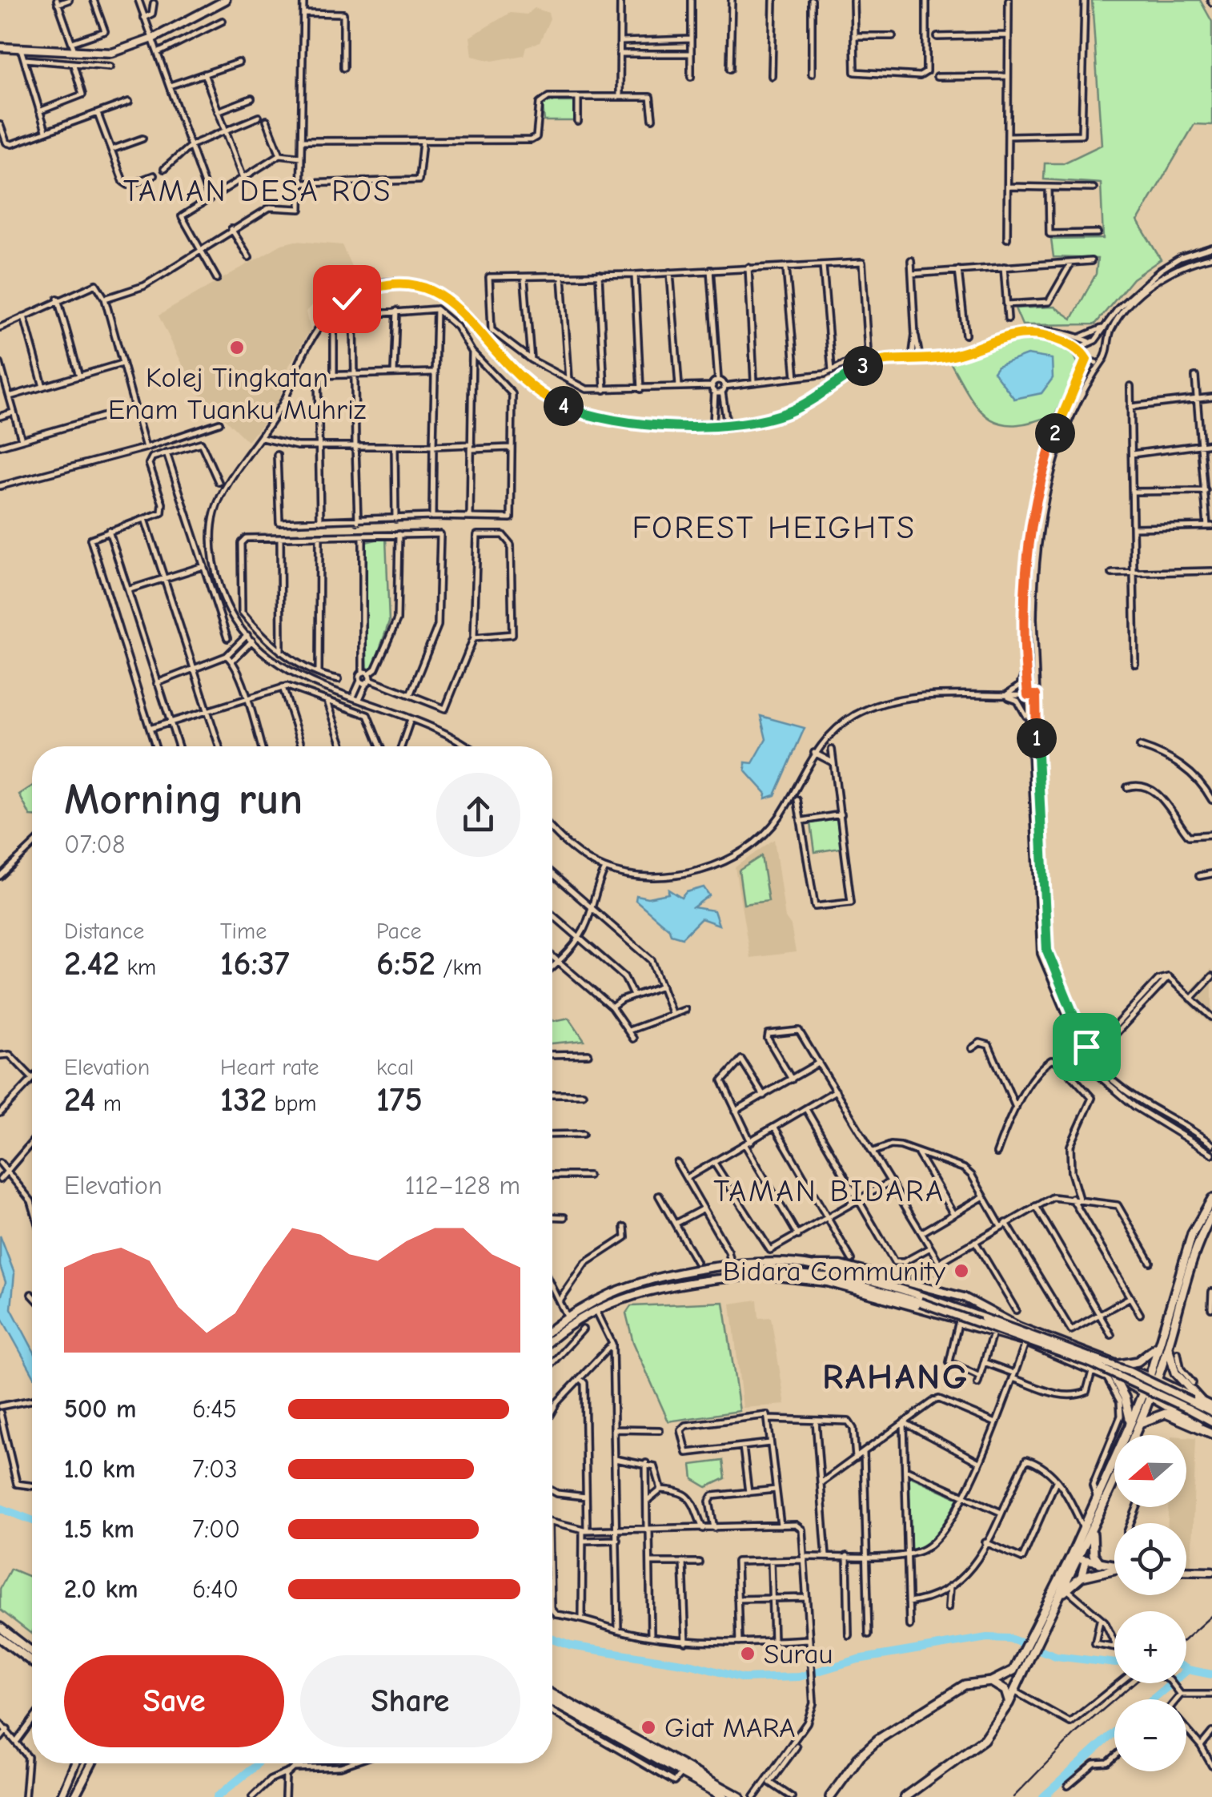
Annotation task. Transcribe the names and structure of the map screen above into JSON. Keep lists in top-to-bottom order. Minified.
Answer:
{"districts":["TAMAN DESA ROS","FOREST HEIGHTS","TAMAN BIDARA","RAHANG"],"places":["Kolej Tingkatan Enam Tuanku Muhriz","Bidara Community","Surau","Giat MARA"],"north":"left","page":{"pins":["3","4","2","1"],"heading":["Morning run","07:08"],"stats":[["Distance","2.42 km"],["Time","16:37"],["Pace","6:52 /km"],["Elevation","24 m"],["Heart rate","132 bpm"],["kcal","175"]],"chart":["Elevation","112–128 m"],"list":[{"name":"500 m","note":"6:45"},{"name":"1.0 km","note":"7:03"},{"name":"1.5 km","note":"7:00"},{"name":"2.0 km","note":"6:40"}],"map_buttons":["+","−"],"buttons":["Save","Share"]}}
